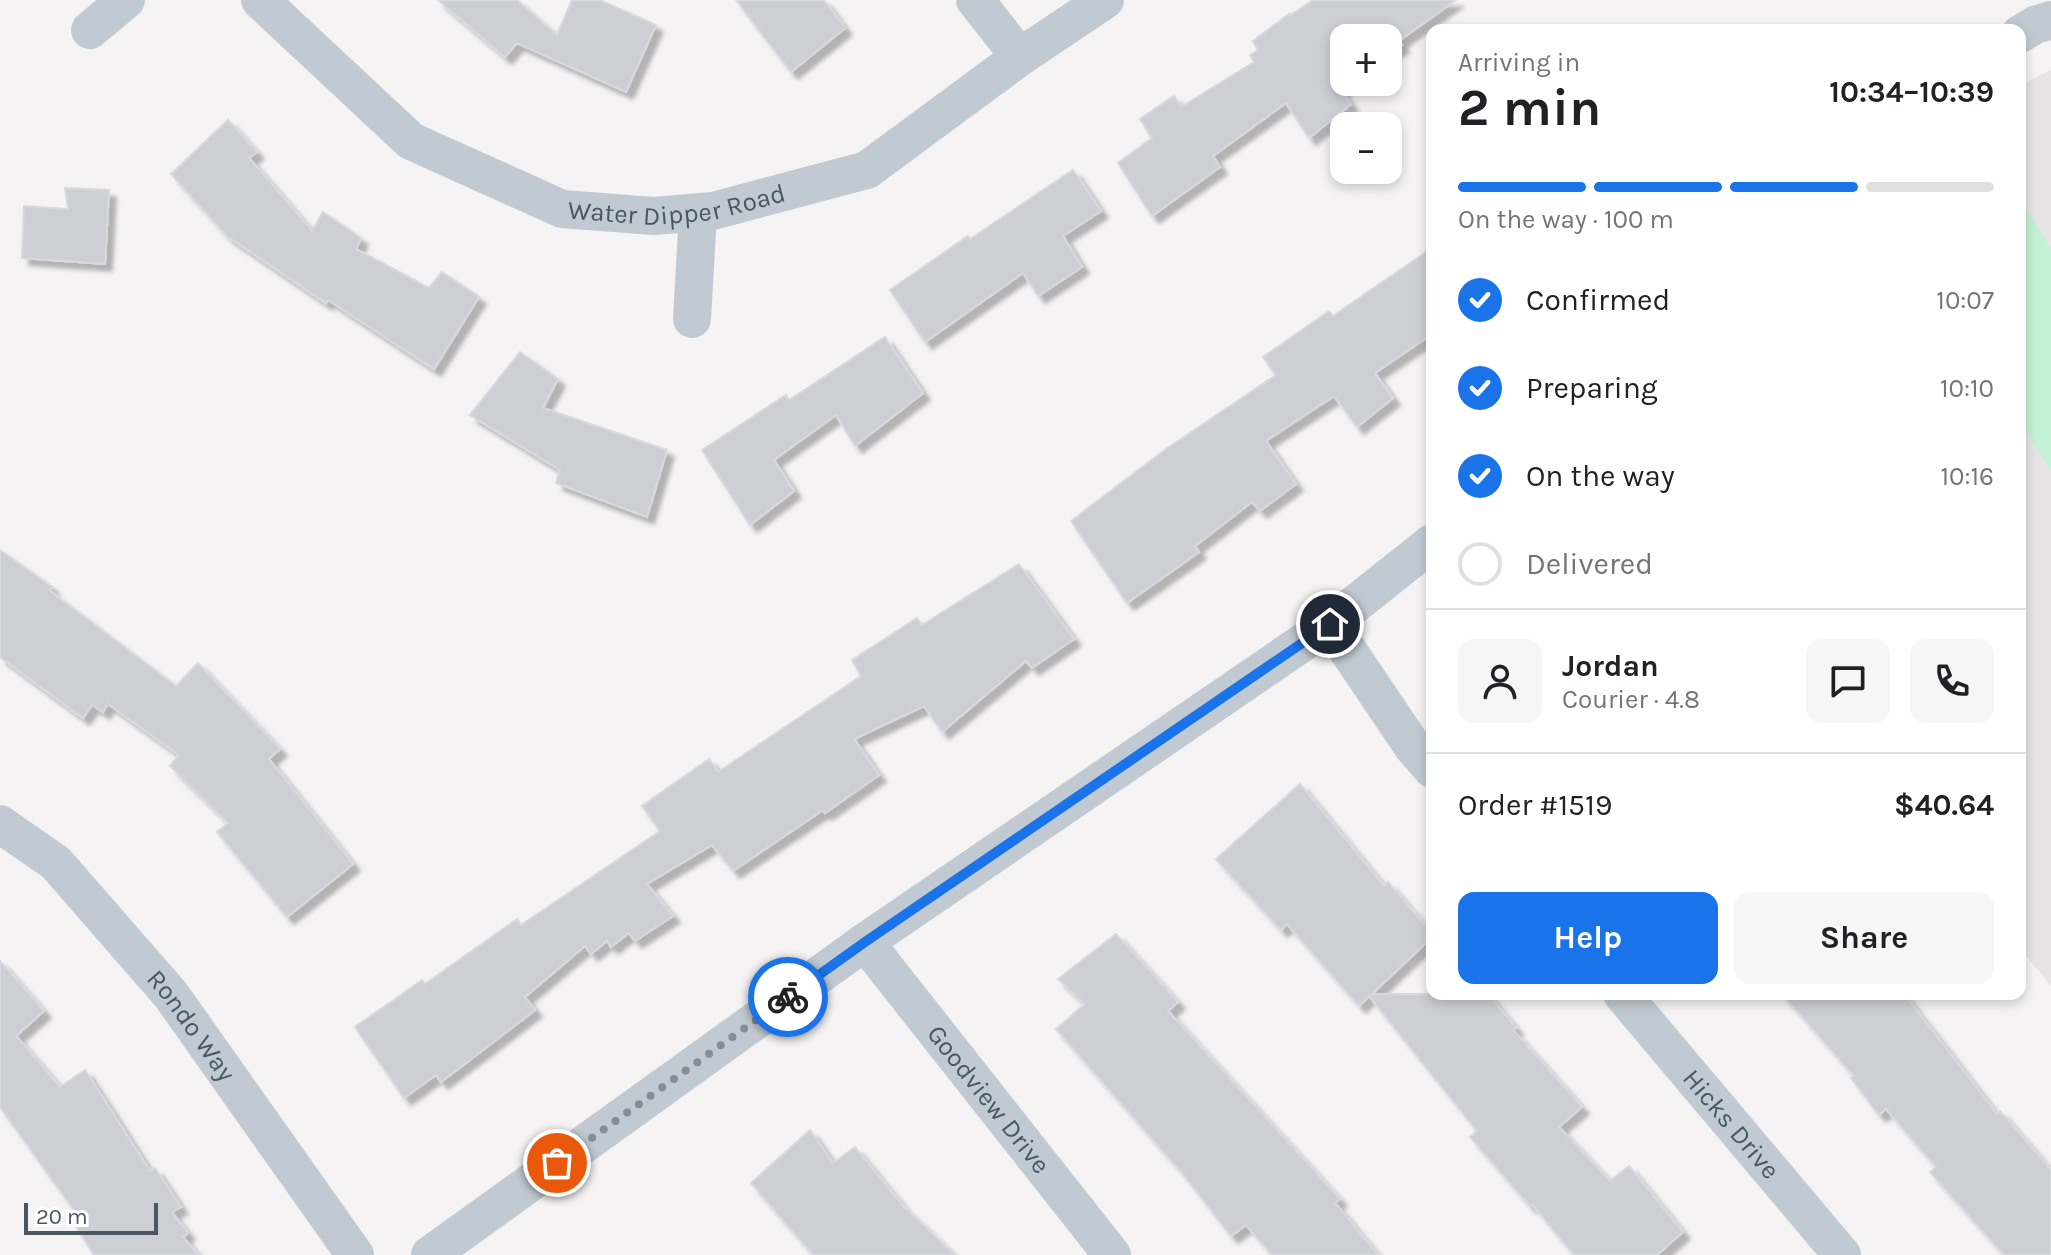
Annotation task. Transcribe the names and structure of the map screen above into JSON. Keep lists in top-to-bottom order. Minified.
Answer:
{"streets":{"street":["Water Dipper Road","Rondo Way","Goodview Drive","Hicks Drive"]},"scale_bar":"20 m","page":{"map_buttons":["+","−"],"heading":["2 min","Arriving in","10:34–10:39"],"panel":["Jordan","Courier · 4.8","Order #1519","$40.64"],"bar":"On the way · 100 m","list":[["Confirmed","10:07"],["Preparing","10:10"],["On the way","10:16"],"Delivered"],"buttons":["Help","Share"],"scale":"20 m"}}
